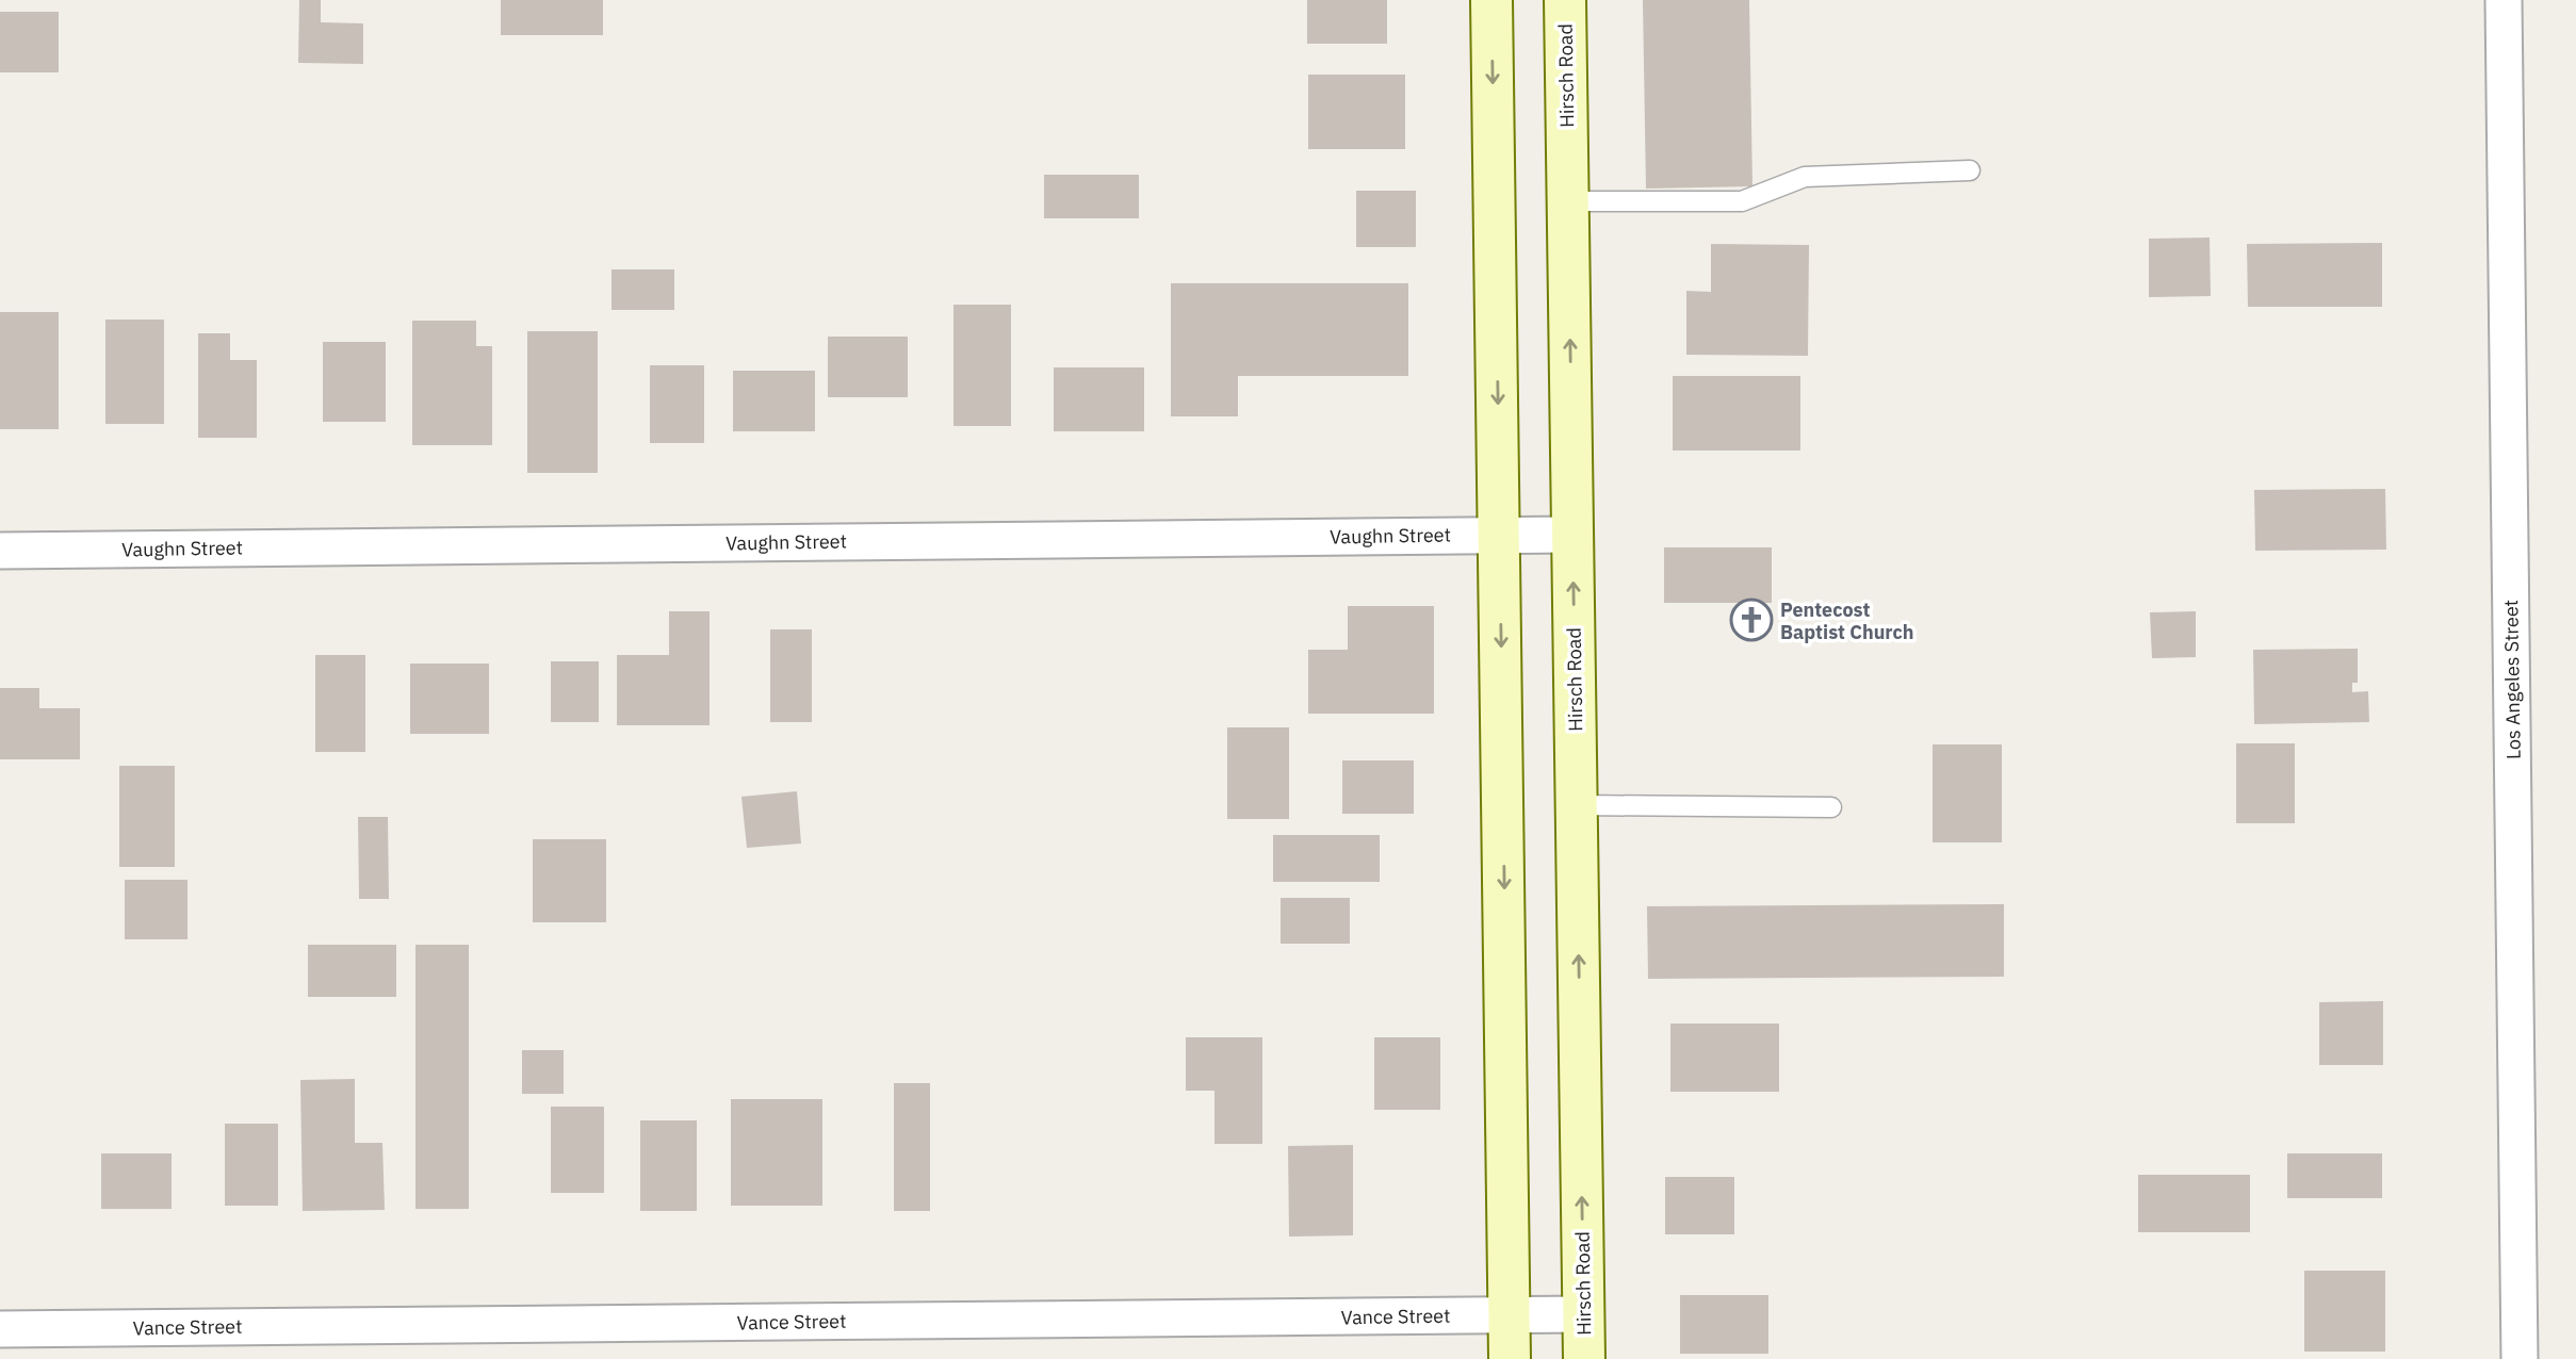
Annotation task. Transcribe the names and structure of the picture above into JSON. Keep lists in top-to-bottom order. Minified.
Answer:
{"streets":{"main road":["Hirsch Road"],"street":["Vaughn Street","Los Angeles Street","Vance Street"]},"crossings":[["Hirsch Road","Vaughn Street"],["Hirsch Road","Vance Street"]],"places":{"church":["Pentecost Baptist Church"]}}
